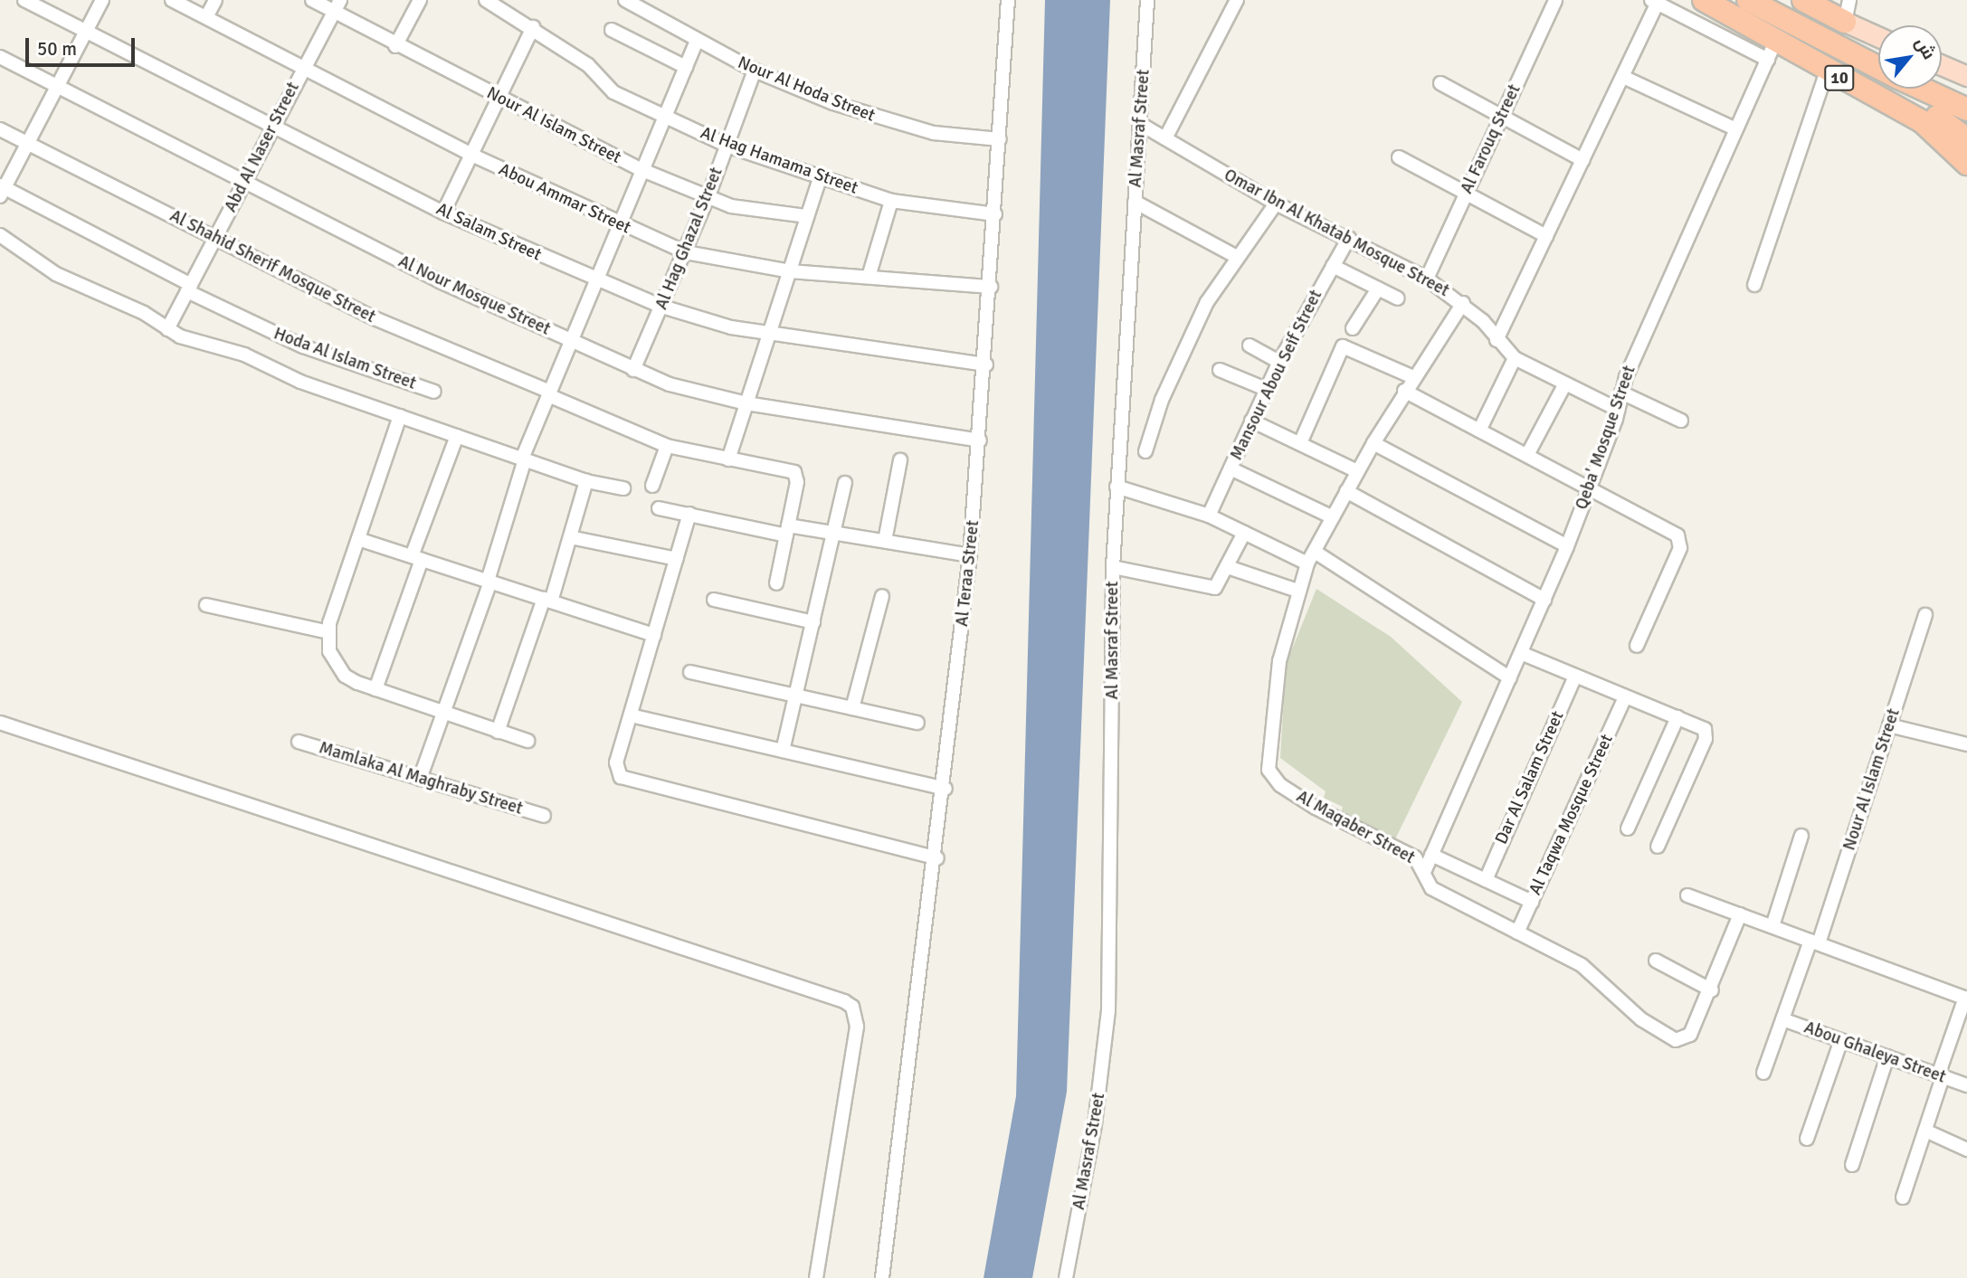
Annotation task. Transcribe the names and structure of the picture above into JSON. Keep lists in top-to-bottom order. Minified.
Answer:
{"streets":{"highway":["10"],"street":["Nour Al Hoda Street","Nour Al Islam Street","Al Masraf Street","Al Farouq Street","Abd Al Naser Street","Al Hag Hamama Street","Abou Ammar Street","Al Salam Street","Omar Ibn Al Khatab Mosque Street","Al Hag Ghazal Street","Al Shahid Sherif Mosque Street","Al Nour Mosque Street","Hoda Al Islam Street","Mansour Abou Seif Street","Qeba' Mosque Street","Al Teraa Street","Dar Al Salam Street","Mamlaka Al Maghraby Street","Al Taqwa Mosque Street","Al Maqaber Street","Abou Ghaleya Street"]},"crossings":[["10","Qeba' Mosque Street"],["Nour Al Hoda Street","Al Hag Ghazal Street"],["Nour Al Hoda Street","Al Teraa Street"],["Nour Al Islam Street","Abd Al Naser Street"],["Nour Al Islam Street","Al Hag Ghazal Street"],["Nour Al Islam Street","Abou Ghaleya Street"],["Al Masraf Street","Omar Ibn Al Khatab Mosque Street"],["Al Farouq Street","Omar Ibn Al Khatab Mosque Street"],["Abd Al Naser Street","Abou Ammar Street"],["Abd Al Naser Street","Al Salam Street"],["Abd Al Naser Street","Al Shahid Sherif Mosque Street"],["Abd Al Naser Street","Al Nour Mosque Street"],["Abd Al Naser Street","Hoda Al Islam Street"],["Al Hag Hamama Street","Al Hag Ghazal Street"],["Al Hag Hamama Street","Al Teraa Street"],["Abou Ammar Street","Al Hag Ghazal Street"],["Abou Ammar Street","Al Teraa Street"],["Al Salam Street","Al Hag Ghazal Street"],["Al Salam Street","Al Teraa Street"],["Omar Ibn Al Khatab Mosque Street","Mansour Abou Seif Street"],["Omar Ibn Al Khatab Mosque Street","Qeba' Mosque Street"],["Omar Ibn Al Khatab Mosque Street","Al Maqaber Street"],["Al Hag Ghazal Street","Al Nour Mosque Street"],["Al Nour Mosque Street","Al Teraa Street"],["Qeba' Mosque Street","Al Maqaber Street"],["Al Taqwa Mosque Street","Al Maqaber Street"]],"scale_bar":"50 m","north":"top right"}
